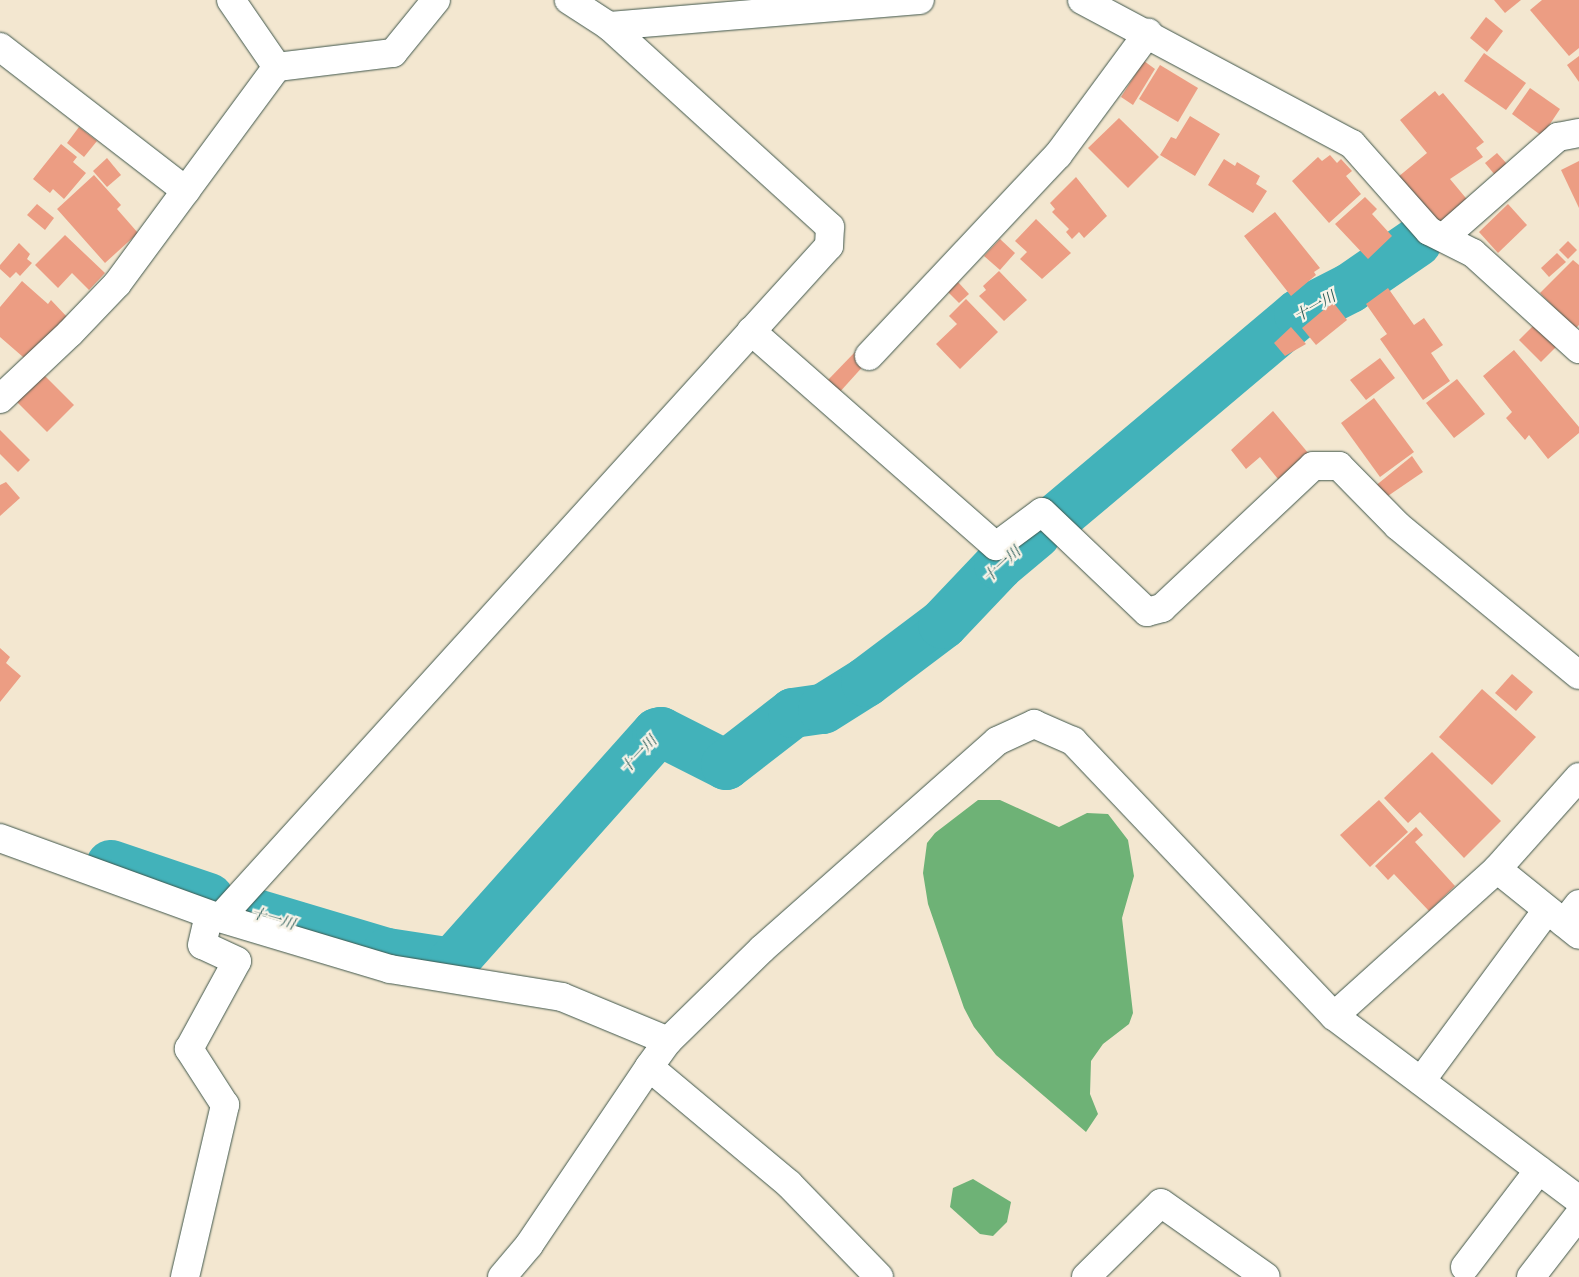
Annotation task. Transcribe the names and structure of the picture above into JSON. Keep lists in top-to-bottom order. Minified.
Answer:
{"water":["十一川"]}
